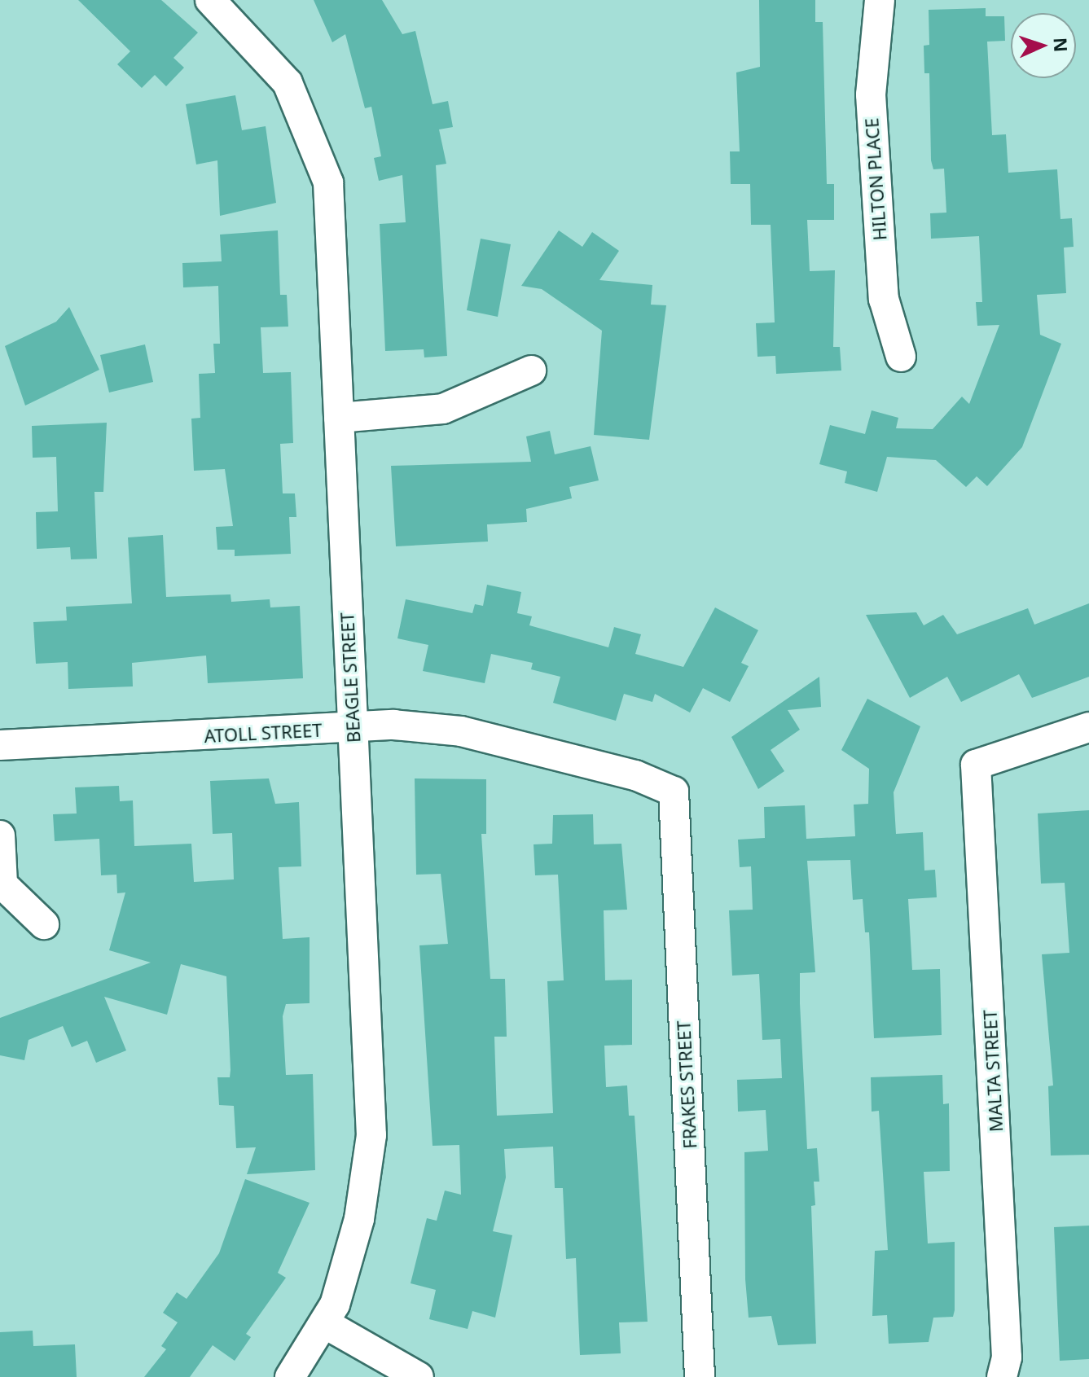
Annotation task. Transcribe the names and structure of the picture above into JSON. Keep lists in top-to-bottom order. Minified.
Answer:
{"streets":{"street":["HILTON PLACE","BEAGLE STREET","ATOLL STREET","MALTA STREET","FRAKES STREET"]},"crossings":[["BEAGLE STREET","ATOLL STREET"],["ATOLL STREET","FRAKES STREET"]],"north":"right"}
